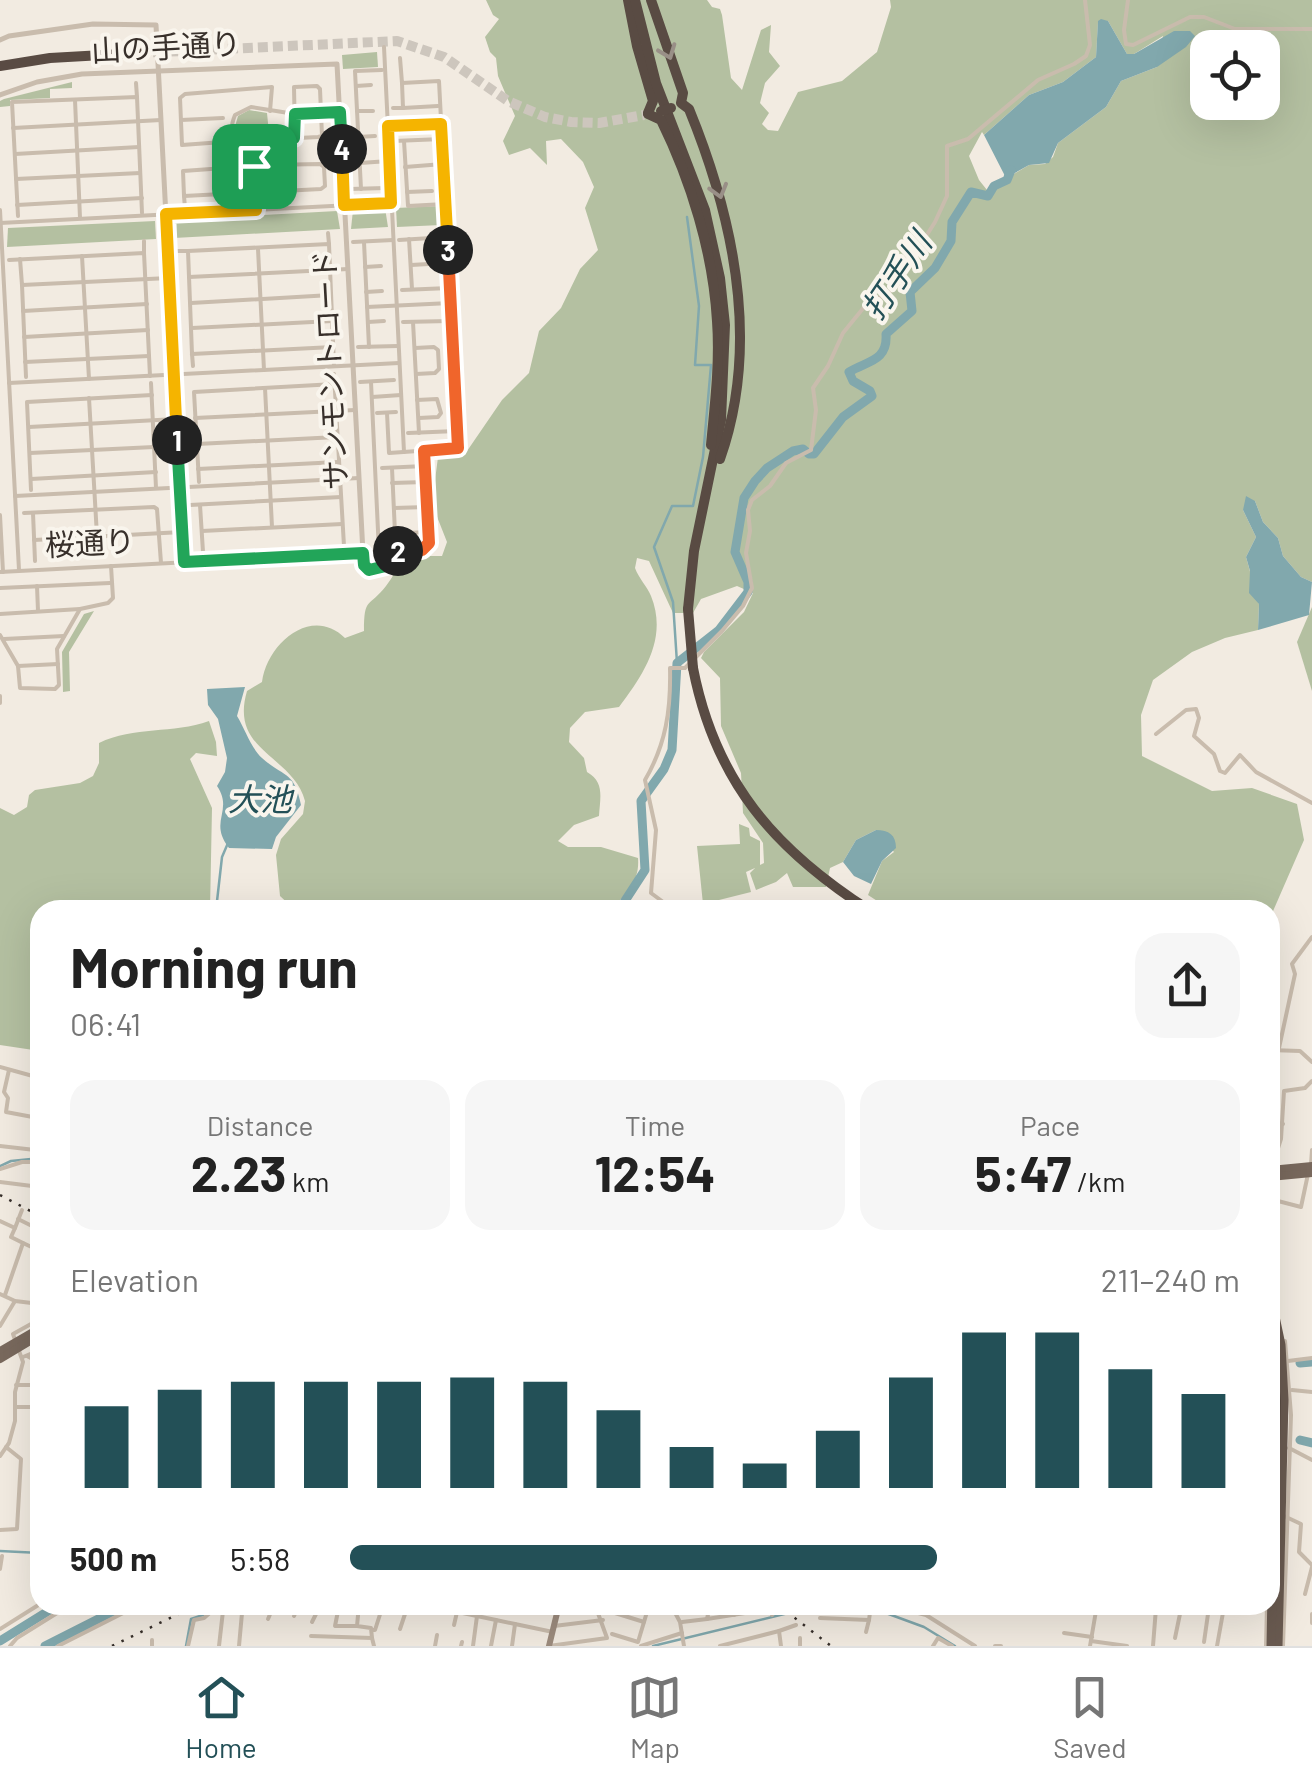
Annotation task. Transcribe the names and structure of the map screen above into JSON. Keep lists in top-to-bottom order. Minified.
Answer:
{"streets":{"street":["山の手通り","サンモントロード","桜通り"]},"crossings":[["山の手通り","サンモントロード"],["サンモントロード","桜通り"]],"water":["打手川","大池"],"page":{"pins":["4","3","1","2"],"heading":["Morning run","06:41"],"stats":[["Distance","2.23 km"],["Time","12:54"],["Pace","5:47 /km"]],"chart":["Elevation","211–240 m"],"list":[{"name":"500 m","note":"5:58"}],"tabs":["Home","Map","Saved"]}}
